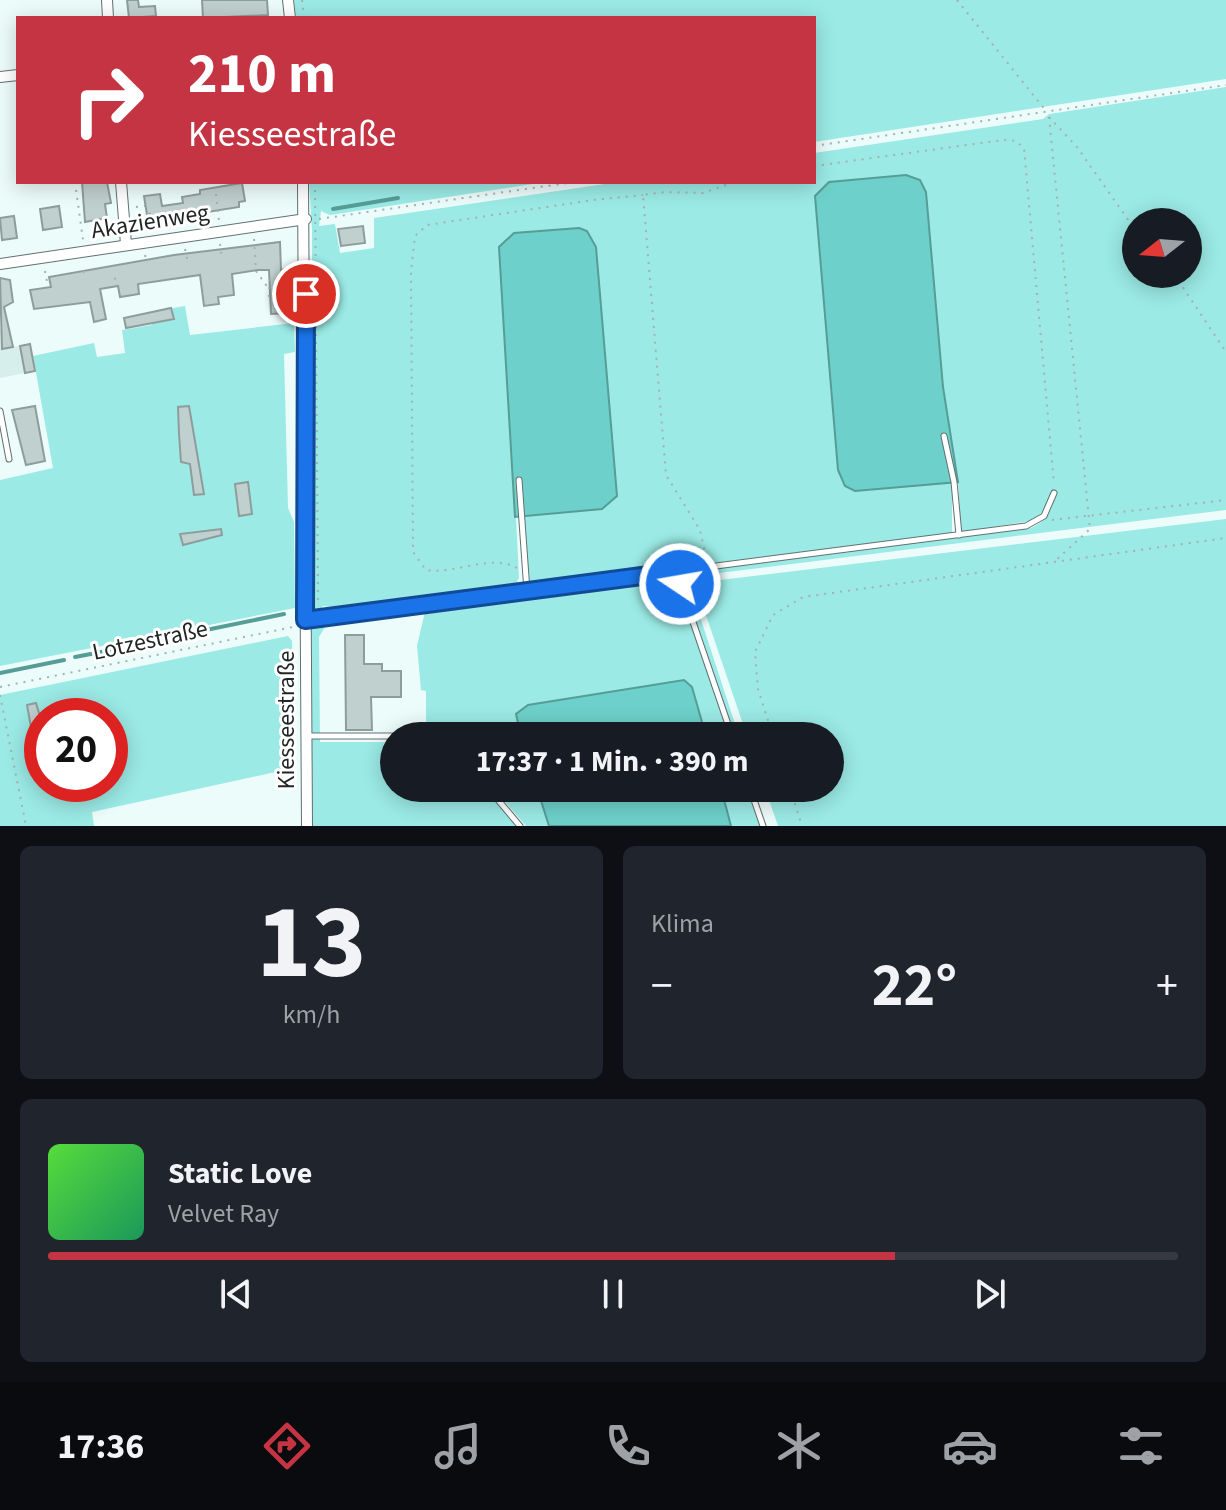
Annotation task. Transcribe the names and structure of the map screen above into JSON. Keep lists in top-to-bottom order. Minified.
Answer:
{"streets":{"street":["Akazienweg","Kiesseestraße"],"path":["Lotzestraße"]},"crossings":[["Akazienweg","Kiesseestraße"],["Lotzestraße","Kiesseestraße"]],"north":"left","page":{"turn":["210 m","Kiesseestraße"],"limit":"20","trip":"17:37 · 1 Min. · 390 m","tile":[["13","km/h"],"Klima"],"heat":["−","22°","+"],"song":["Static Love","Velvet Ray"],"tabs":"17:36"}}
